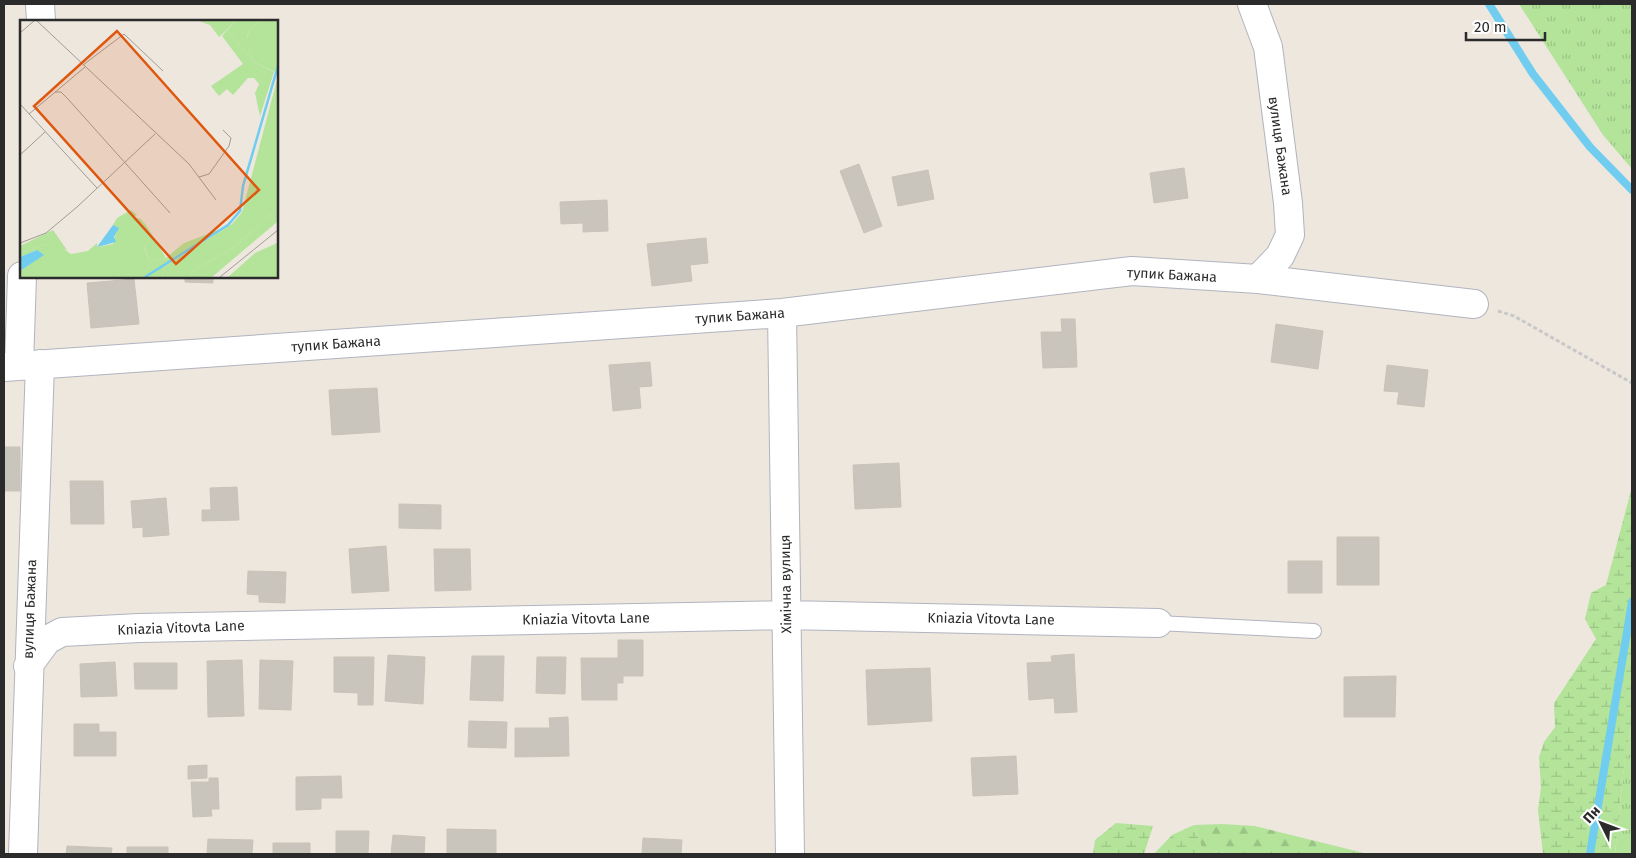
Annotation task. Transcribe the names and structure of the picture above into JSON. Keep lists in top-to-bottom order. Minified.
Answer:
{"streets":{"street":["вулиця Бажана","тупик Бажана","Хімічна вулиця","Kniazia Vitovta Lane"]},"crossings":[["вулиця Бажана","тупик Бажана"],["вулиця Бажана","Kniazia Vitovta Lane"],["тупик Бажана","Хімічна вулиця"],["Хімічна вулиця","Kniazia Vitovta Lane"]],"scale_bar":"20 m","north":"top left"}
